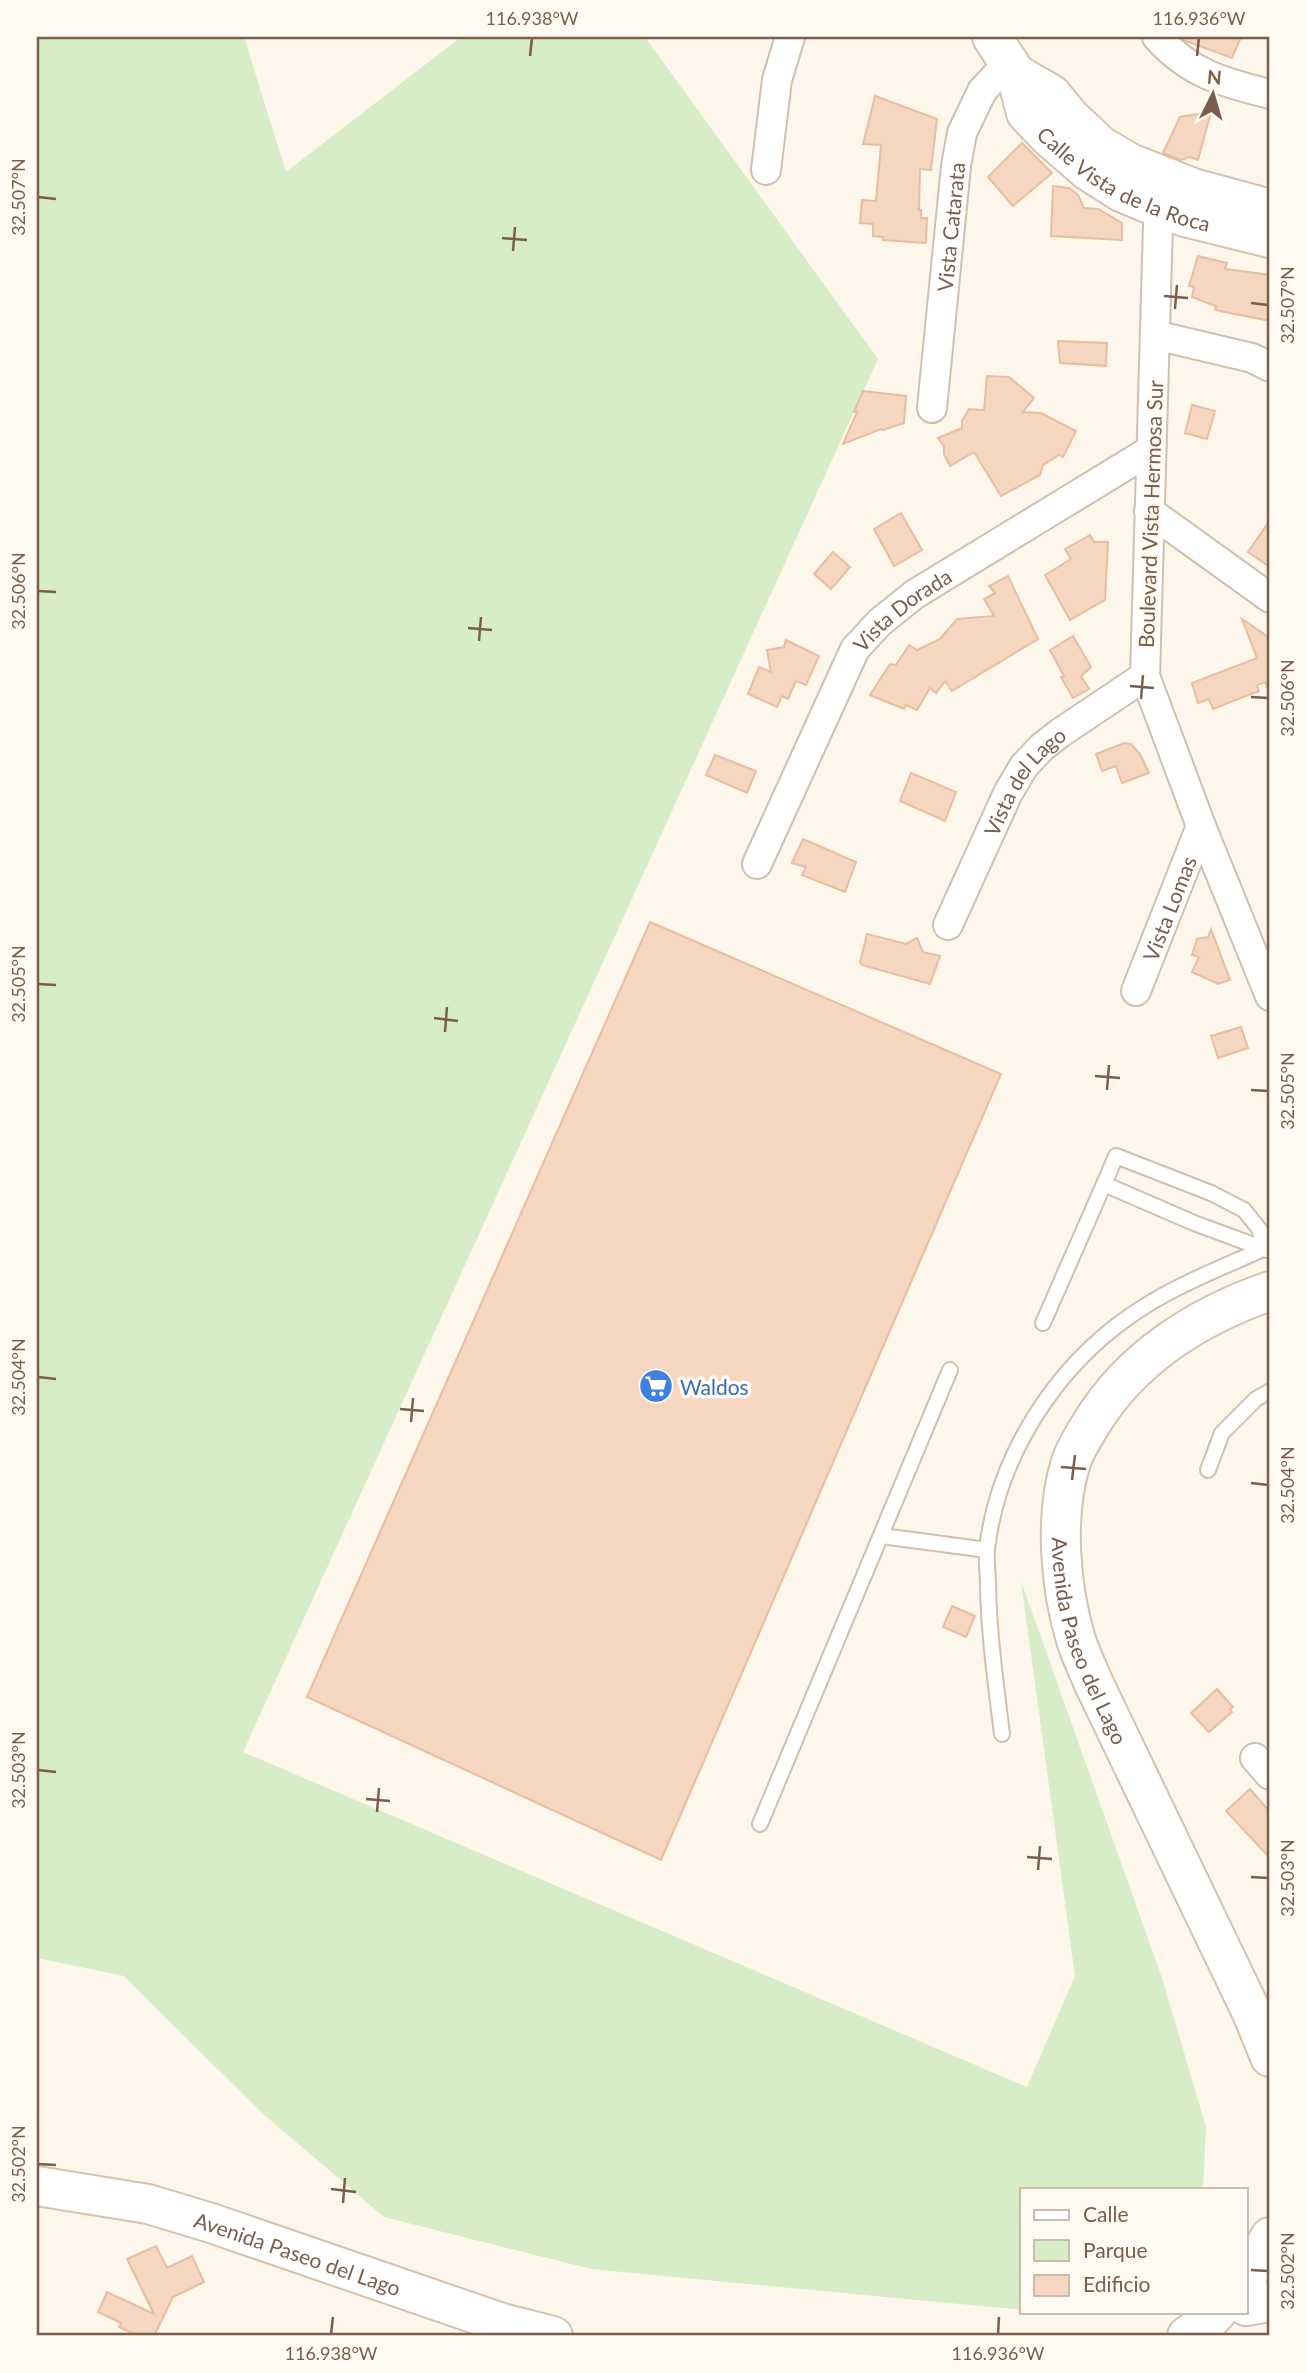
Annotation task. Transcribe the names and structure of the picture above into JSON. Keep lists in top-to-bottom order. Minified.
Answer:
{"streets":{"main road":["Calle Vista de la Roca","Avenida Paseo del Lago"],"street":["Vista Catarata","Boulevard Vista Hermosa Sur","Vista Dorada","Vista del Lago","Vista Lomas"]},"crossings":[["Calle Vista de la Roca","Vista Catarata"],["Calle Vista de la Roca","Boulevard Vista Hermosa Sur"],["Boulevard Vista Hermosa Sur","Vista Dorada"],["Boulevard Vista Hermosa Sur","Vista del Lago"],["Boulevard Vista Hermosa Sur","Vista Lomas"]],"places":{"supermarket":["Waldos"]},"legend":["Calle","Parque","Edificio"],"north":"top","coordinates":["116.938°W","116.936°W","32.507°N","32.506°N","32.505°N","32.504°N","32.503°N","32.502°N"]}
